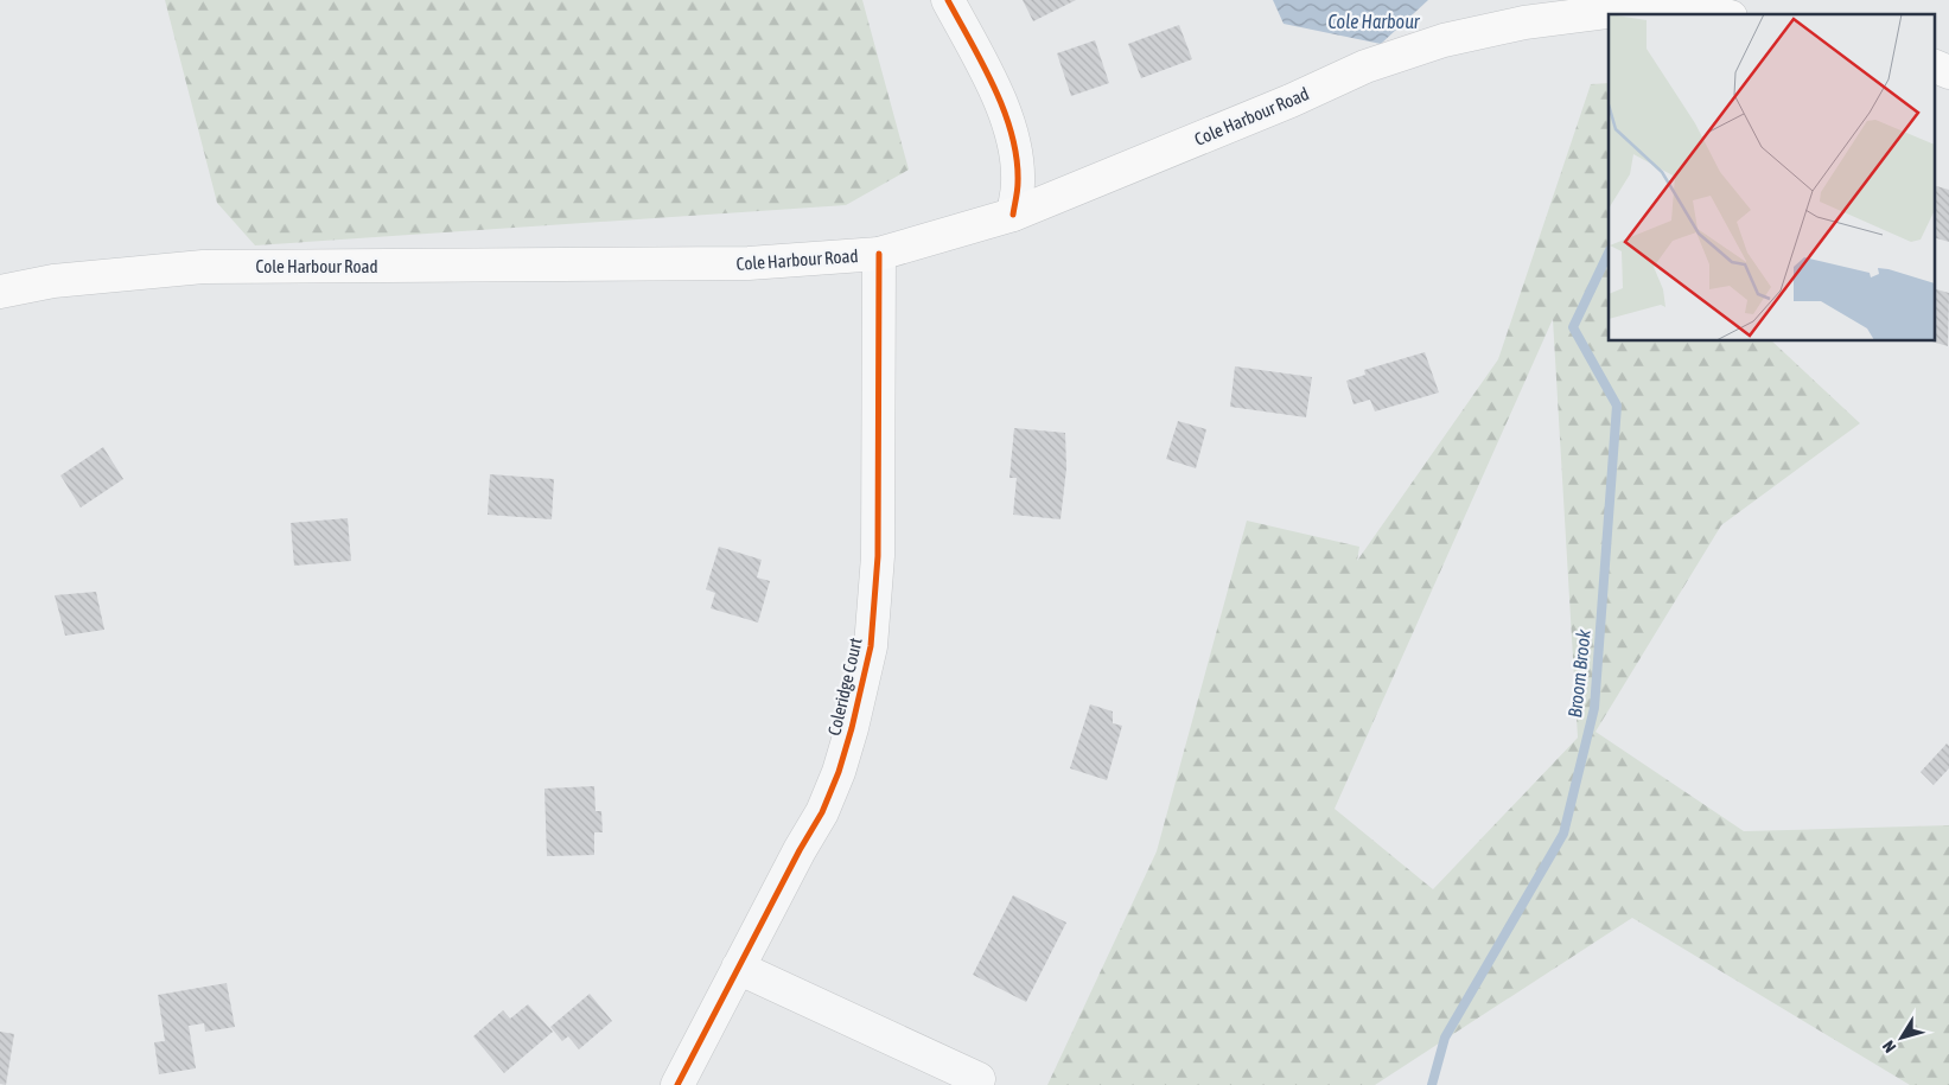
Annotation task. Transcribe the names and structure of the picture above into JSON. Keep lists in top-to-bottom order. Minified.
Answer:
{"streets":{"main road":["Cole Harbour Road"],"street":["Coleridge Court"]},"crossings":[["Cole Harbour Road","Coleridge Court"]],"water":["Cole Harbour","Broom Brook"],"north":"bottom left"}
